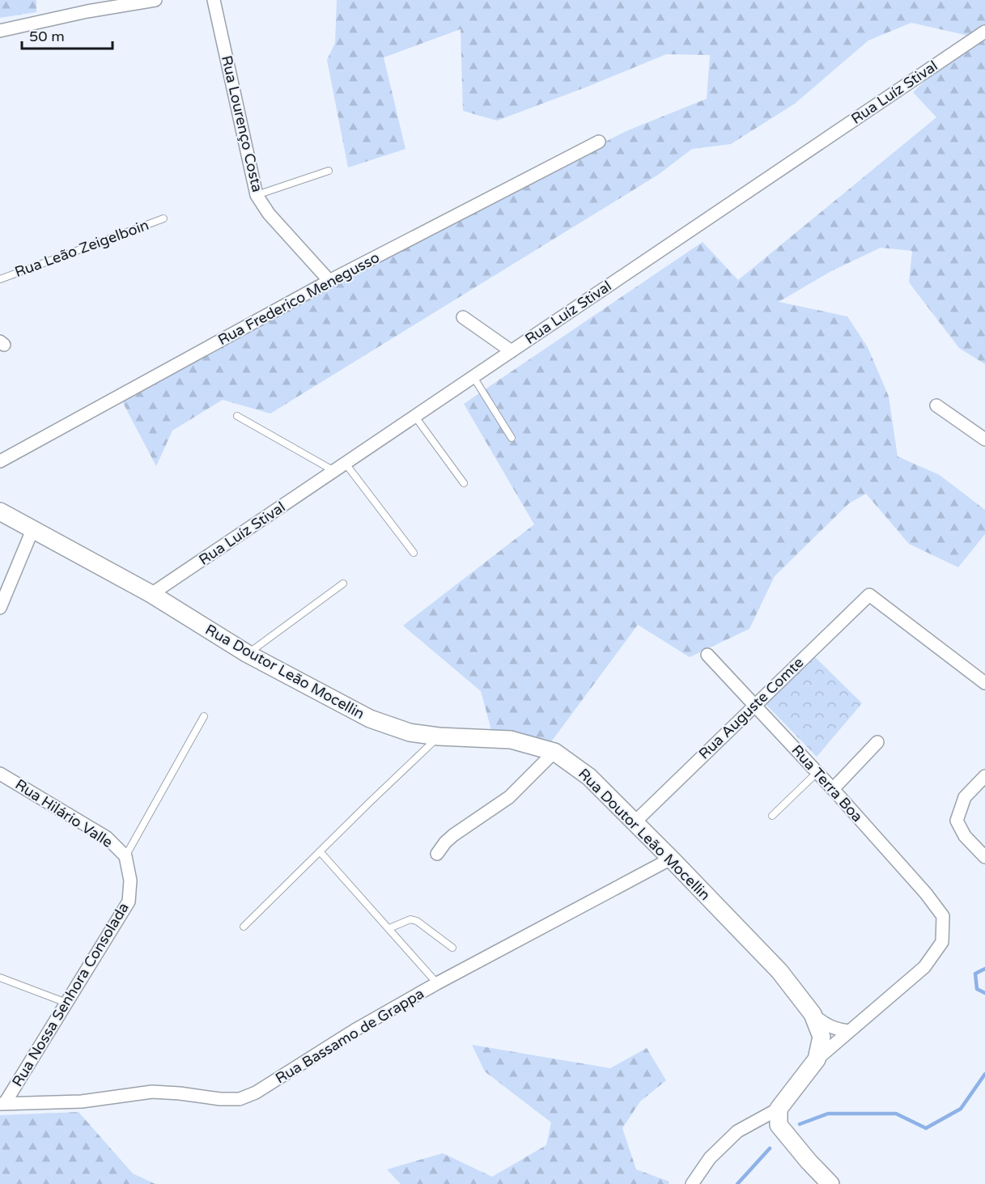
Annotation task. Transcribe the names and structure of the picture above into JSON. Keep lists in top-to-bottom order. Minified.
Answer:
{"streets":{"street":["Rua Luíz Stival","Rua Lourenço Costa","Rua Frederico Menegusso","Rua Doutor Leão Mocellin","Rua Auguste Comte","Rua Terra Boa","Rua Hilário Valle","Rua Nossa Senhora Consolada","Rua Bassamo de Grappa"],"lane":["Rua Leão Zeigelboin"]},"crossings":[["Rua Luíz Stival","Rua Doutor Leão Mocellin"],["Rua Lourenço Costa","Rua Frederico Menegusso"],["Rua Doutor Leão Mocellin","Rua Auguste Comte"],["Rua Doutor Leão Mocellin","Rua Bassamo de Grappa"],["Rua Auguste Comte","Rua Terra Boa"],["Rua Hilário Valle","Rua Nossa Senhora Consolada"],["Rua Nossa Senhora Consolada","Rua Bassamo de Grappa"]],"scale_bar":"50 m"}
